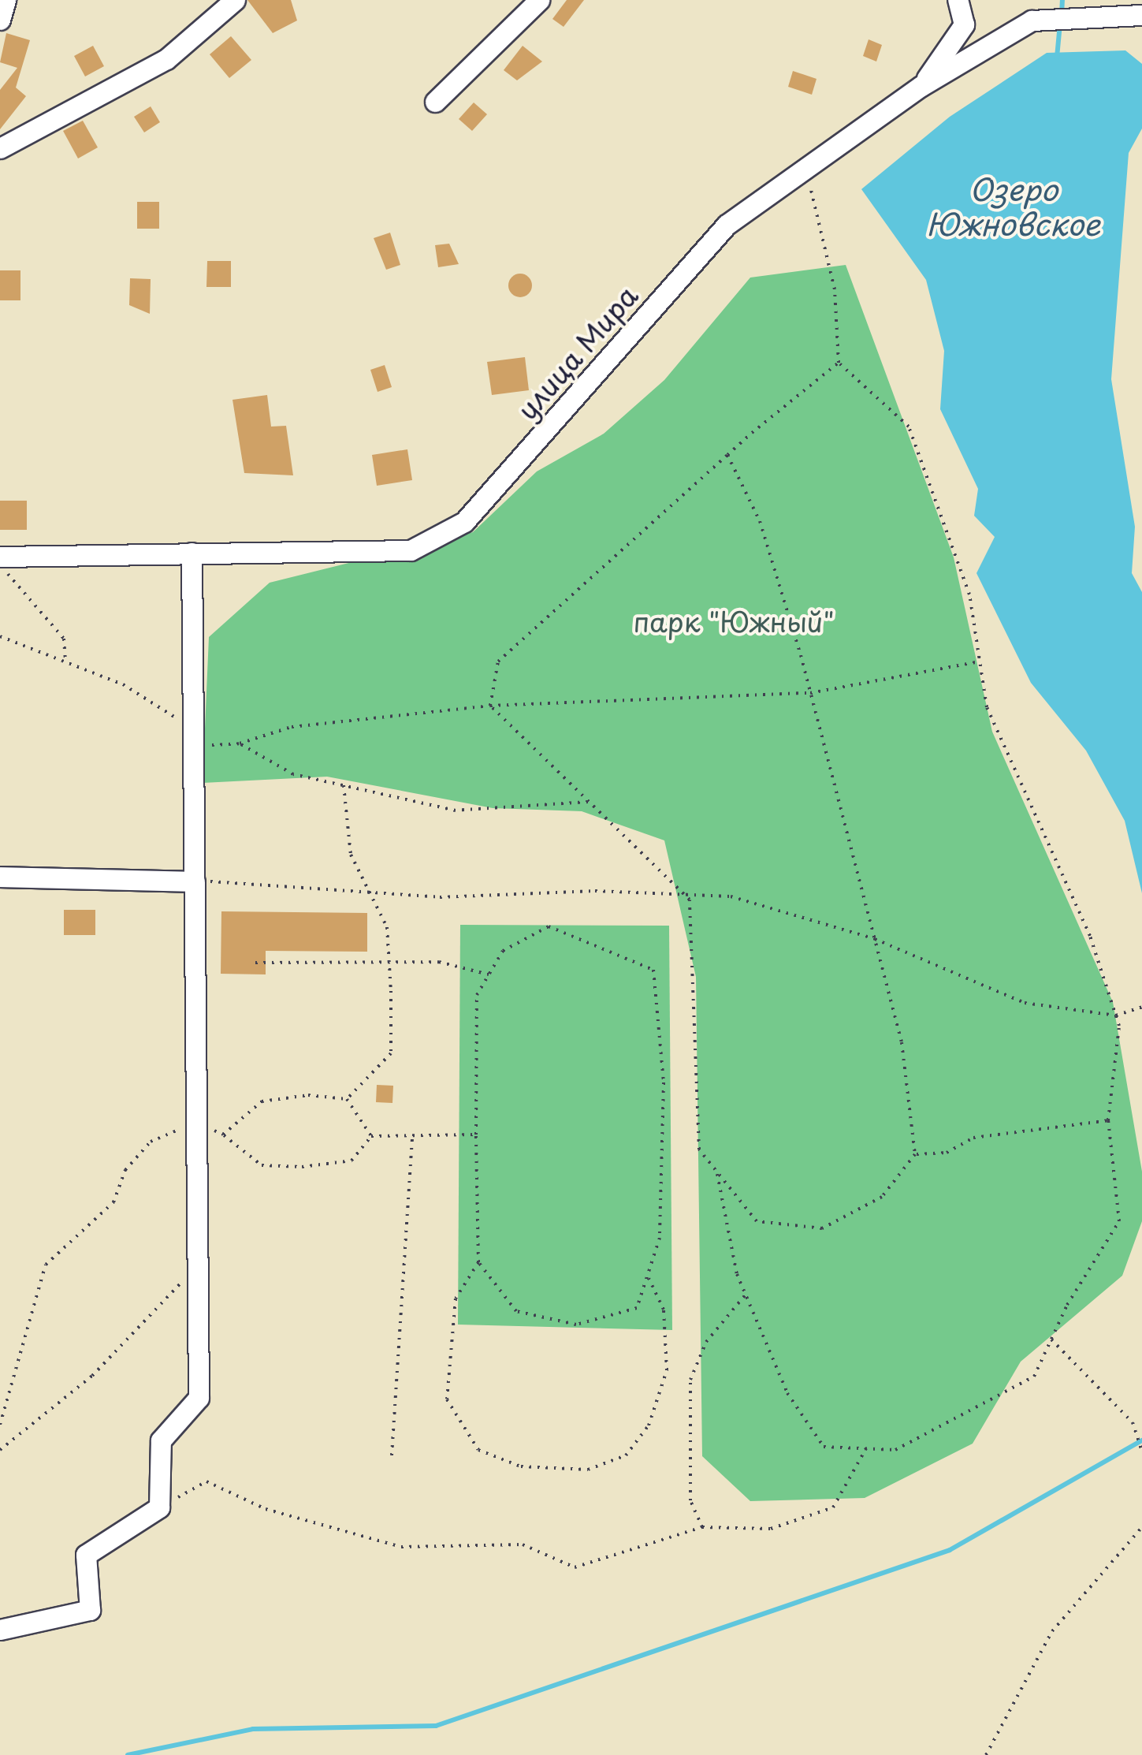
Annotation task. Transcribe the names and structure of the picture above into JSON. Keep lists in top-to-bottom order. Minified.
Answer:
{"streets":{"street":["улица Мира"]},"water":["Озеро Южновское"],"parks":["парк \"Южный\""]}
